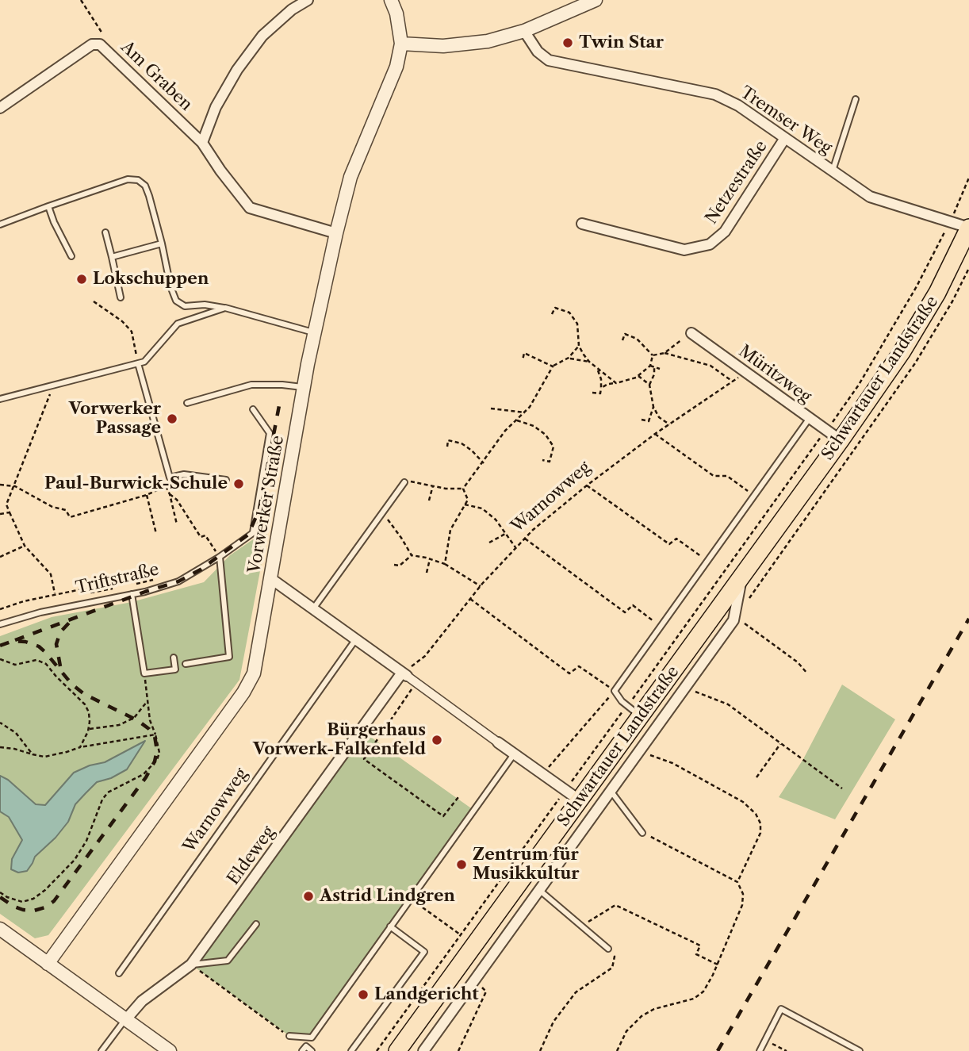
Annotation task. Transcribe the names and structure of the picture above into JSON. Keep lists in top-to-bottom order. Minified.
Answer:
{"streets":{"main road":["Schwartauer Landstraße"],"street":["Am Graben","Tremser Weg","Netzestraße","Müritzweg","Vorwerker Straße","Eldeweg"],"lane":["Warnowweg","Triftstraße"]},"crossings":[["Am Graben","Vorwerker Straße"],["Tremser Weg","Netzestraße"],["Tremser Weg","Schwartauer Landstraße"],["Müritzweg","Schwartauer Landstraße"],["Müritzweg","Warnowweg"],["Warnowweg","Eldeweg"]],"places":["Twin Star","Lokschuppen","Vorwerker Passage","Paul-Burwick-Schule","Bürgerhaus Vorwerk-Falkenfeld","Zentrum für Musikkultur","Astrid Lindgren","Landgericht"]}
